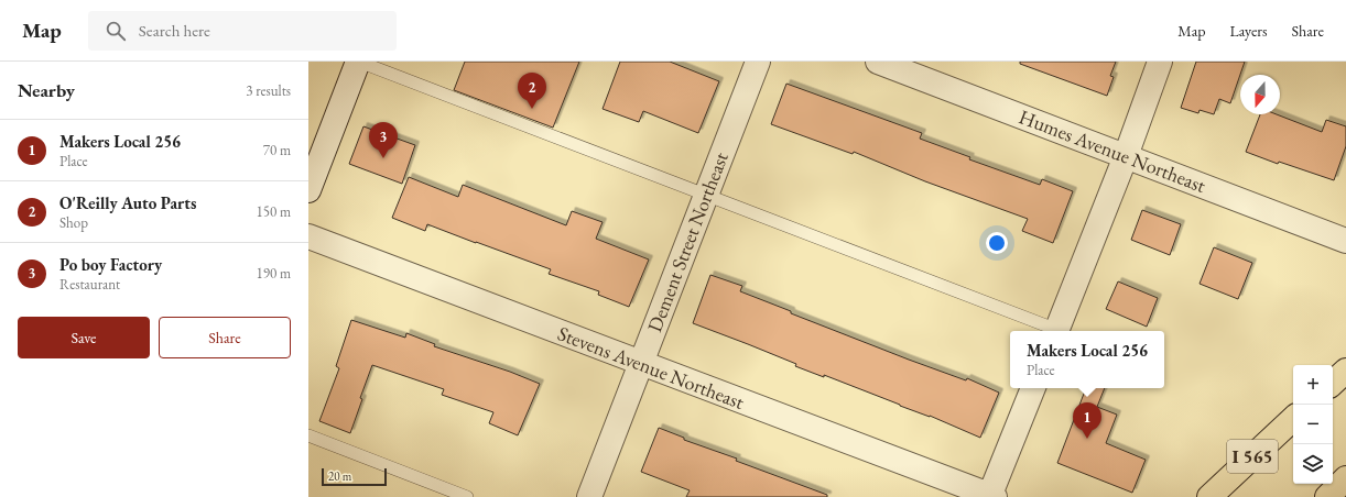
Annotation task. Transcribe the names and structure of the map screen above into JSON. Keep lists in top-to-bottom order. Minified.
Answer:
{"streets":{"highway":["I 565"],"street":["Humes Avenue Northeast","Dement Street Northeast","Stevens Avenue Northeast"]},"crossings":[["Dement Street Northeast","Stevens Avenue Northeast"]],"scale_bar":"20 m","north":"bottom","page":{"header":"Map","search":"Search here","nav":["Map","Layers","Share"],"heading":["Nearby","3 results"],"pins":["2","3","1"],"list":[{"mark":"1","name":"Makers Local 256","note":"Place","value":"70 m"},{"mark":"2","name":"O'Reilly Auto Parts","note":"Shop","value":"150 m"},{"mark":"3","name":"Po boy Factory","note":"Restaurant","value":"190 m"}],"buttons":["Save","Share"],"popup":["Makers Local 256","Place"],"map_buttons":["+","−"],"scale":"20 m"}}
